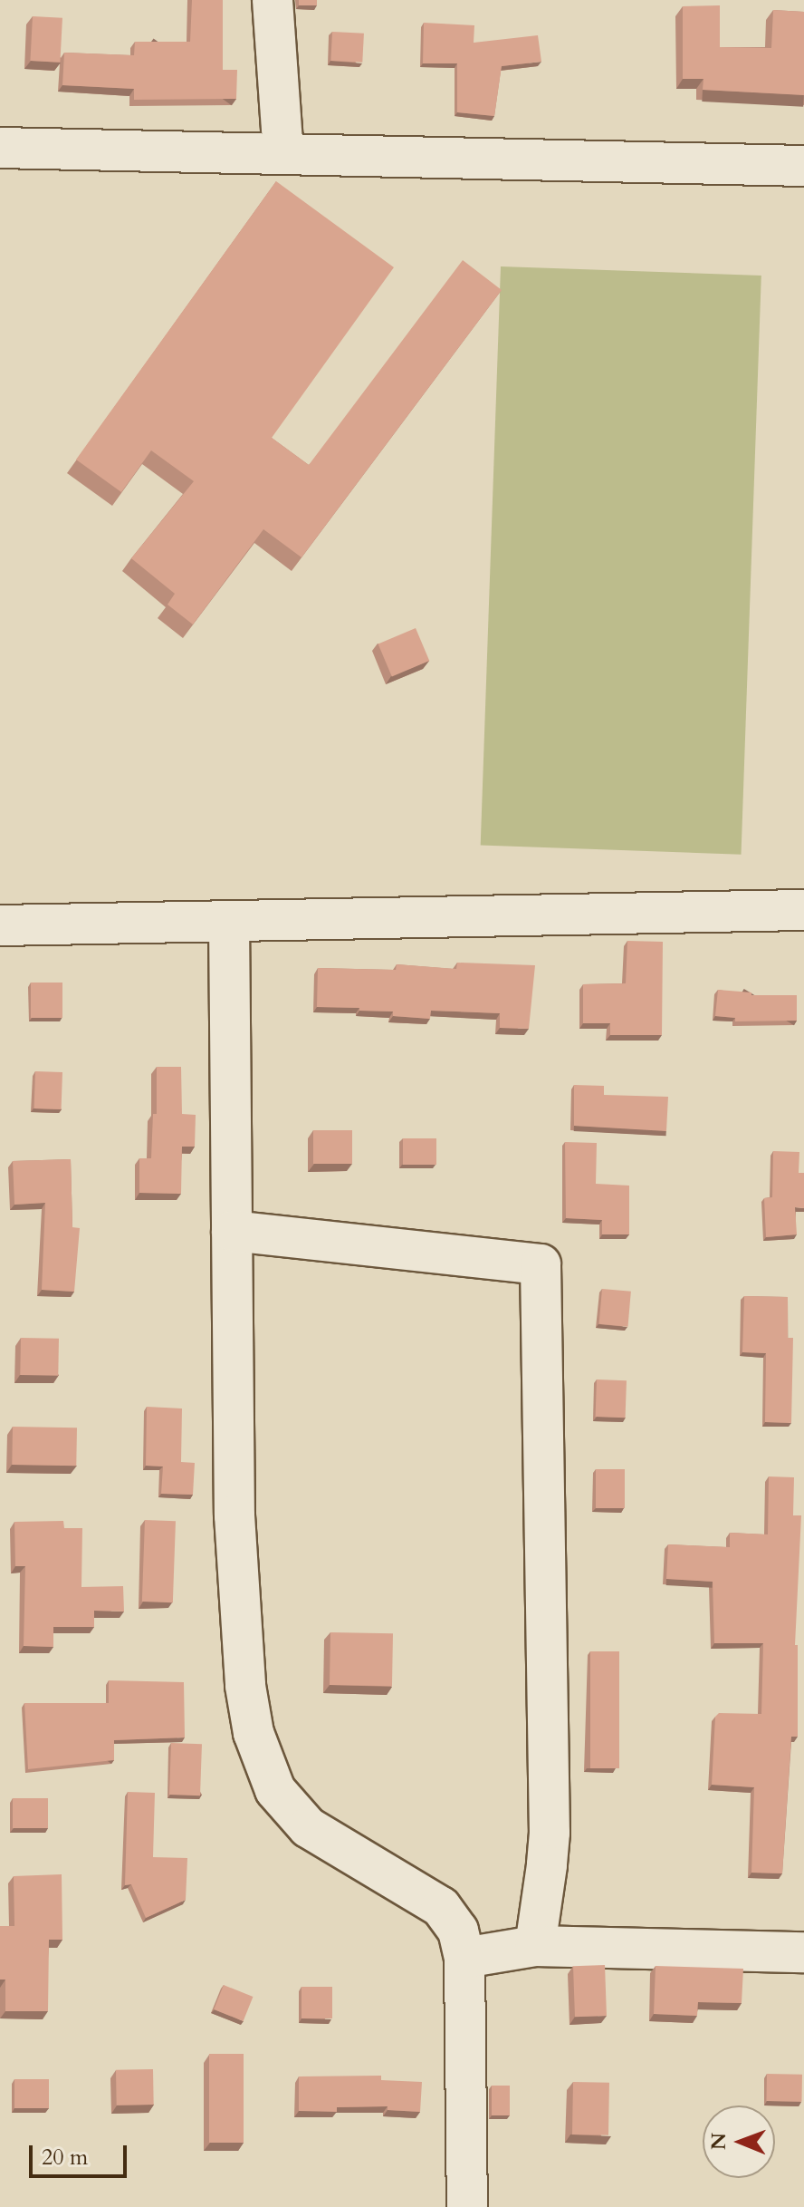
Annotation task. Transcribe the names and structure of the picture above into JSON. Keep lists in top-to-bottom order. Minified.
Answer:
{"scale_bar":"20 m","north":"left"}
